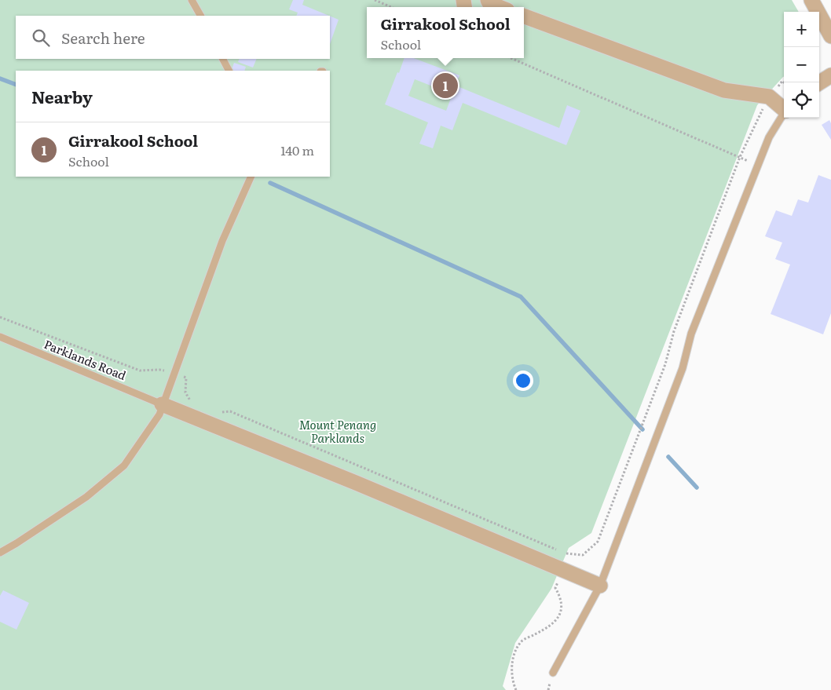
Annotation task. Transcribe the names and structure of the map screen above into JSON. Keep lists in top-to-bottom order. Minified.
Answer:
{"streets":{"lane":["Parklands Road"]},"parks":["Mount Penang Parklands"],"page":{"popup":["Girrakool School","School"],"map_buttons":["+","−"],"search":"Search here","heading":"Nearby","pins":"1","list":[{"mark":"1","name":"Girrakool School","note":"School","value":"140 m"}]}}
